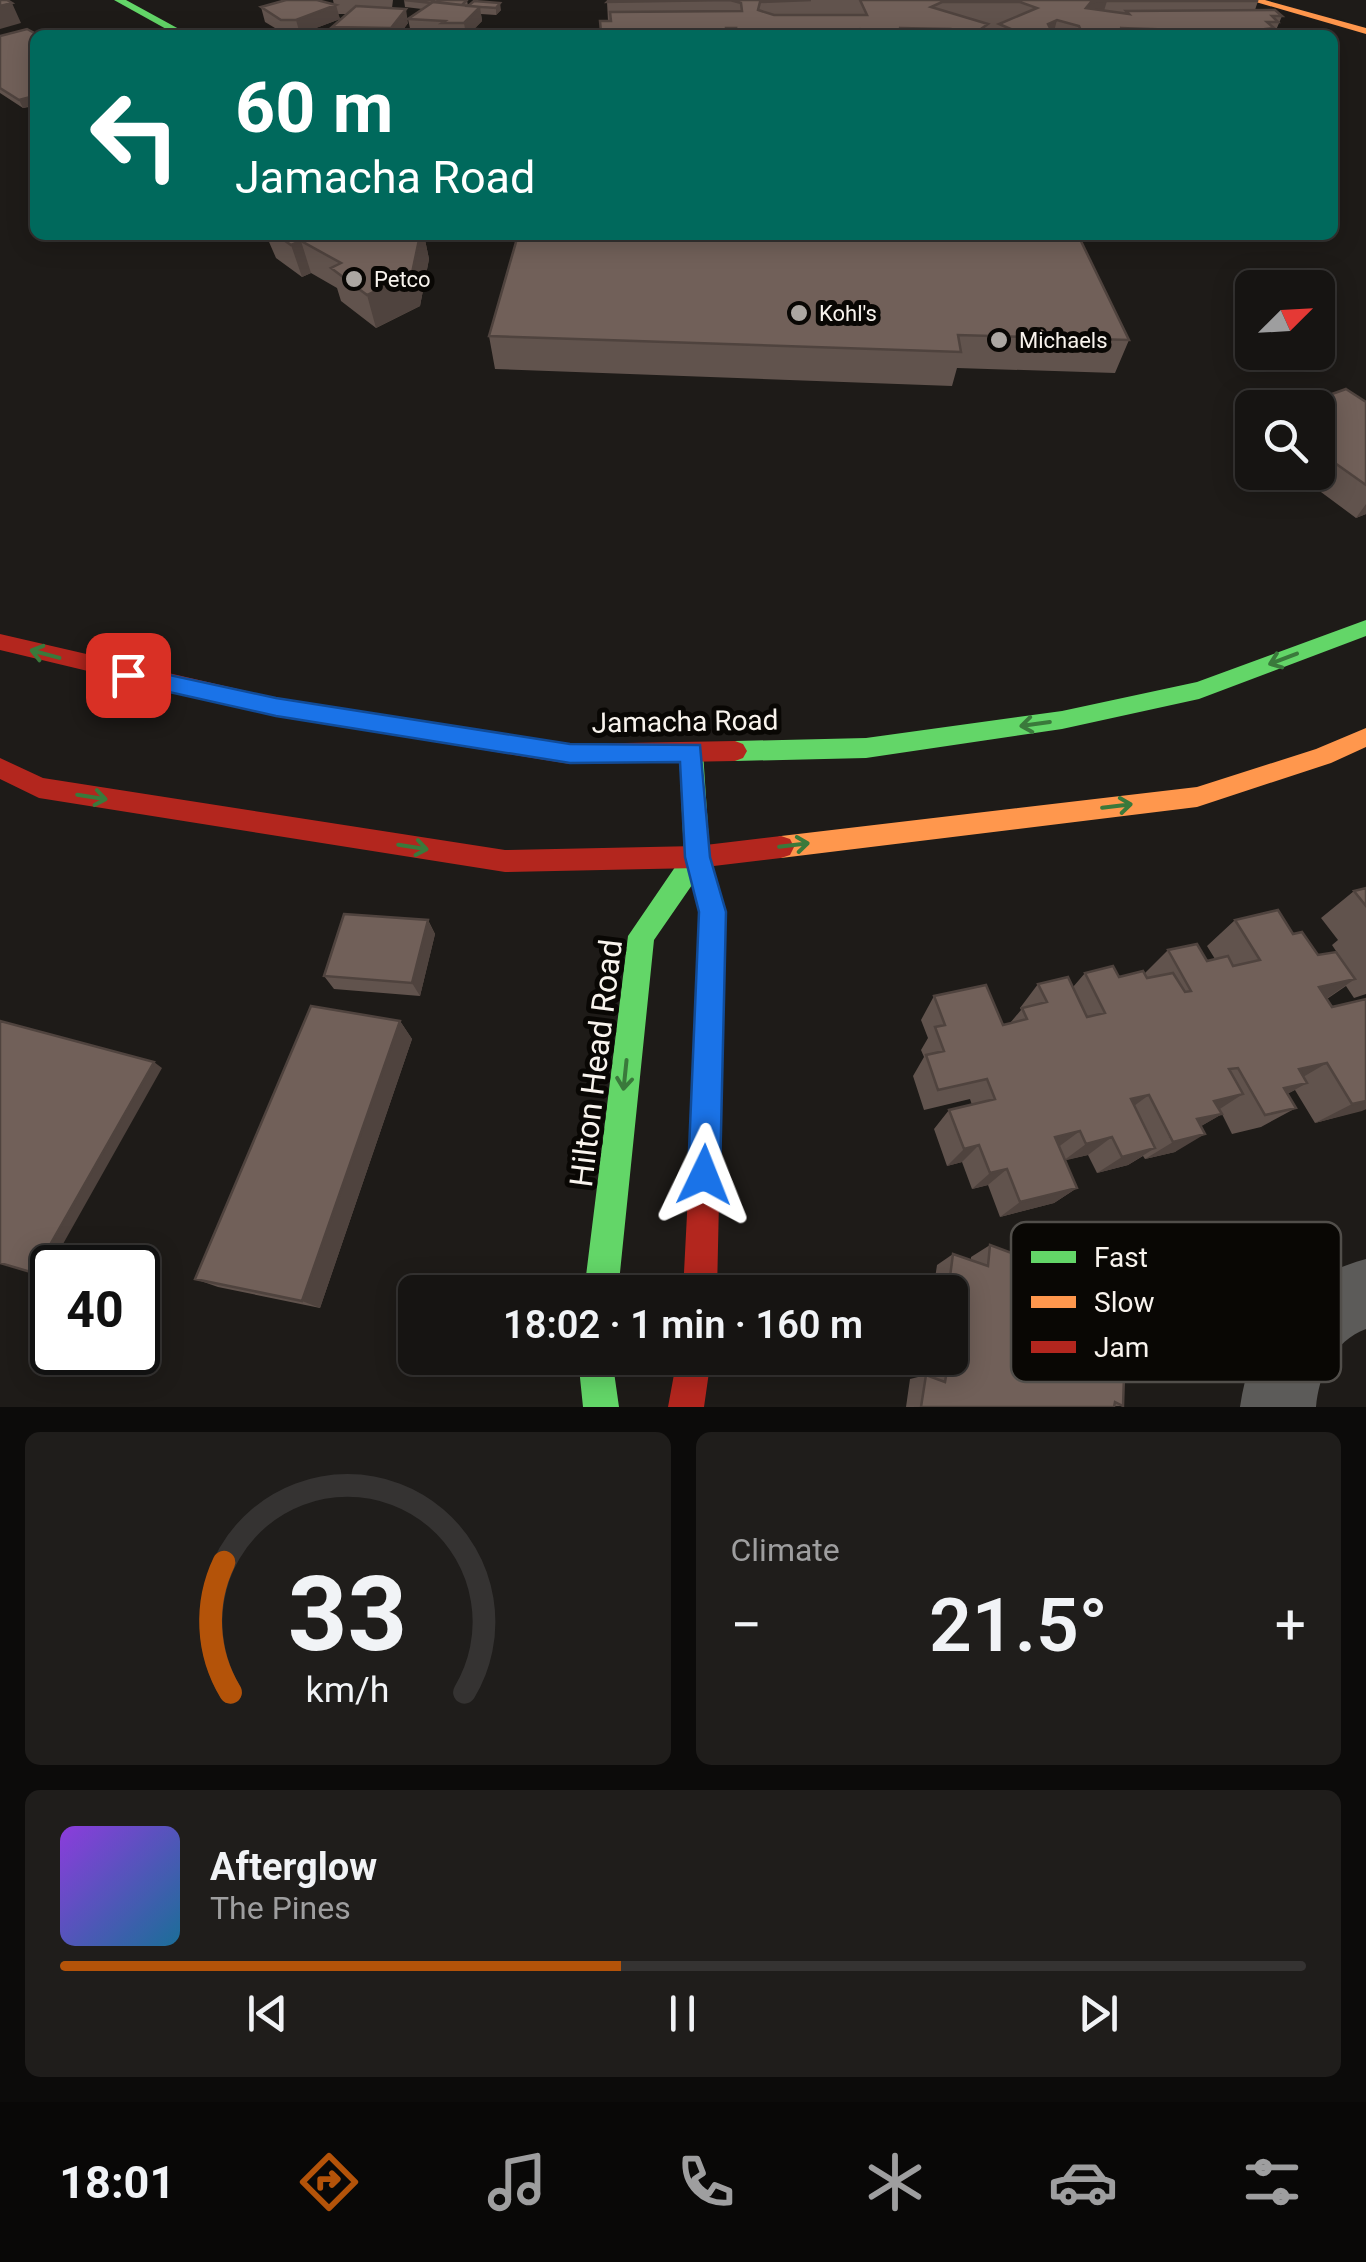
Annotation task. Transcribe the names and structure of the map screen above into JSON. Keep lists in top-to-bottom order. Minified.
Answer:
{"streets":{"main road":["Jamacha Road","Hilton Head Road"]},"places":["Petco","Kohl's","Michaels"],"legend":["Fast","Slow","Jam"],"north":"top right","page":{"turn":["60 m","Jamacha Road"],"limit":"40","trip":"18:02 · 1 min · 160 m","tile":"Climate","heat":["−","21.5°","+"],"song":["Afterglow","The Pines"],"tabs":"18:01","gauge":["33","km/h"]}}
